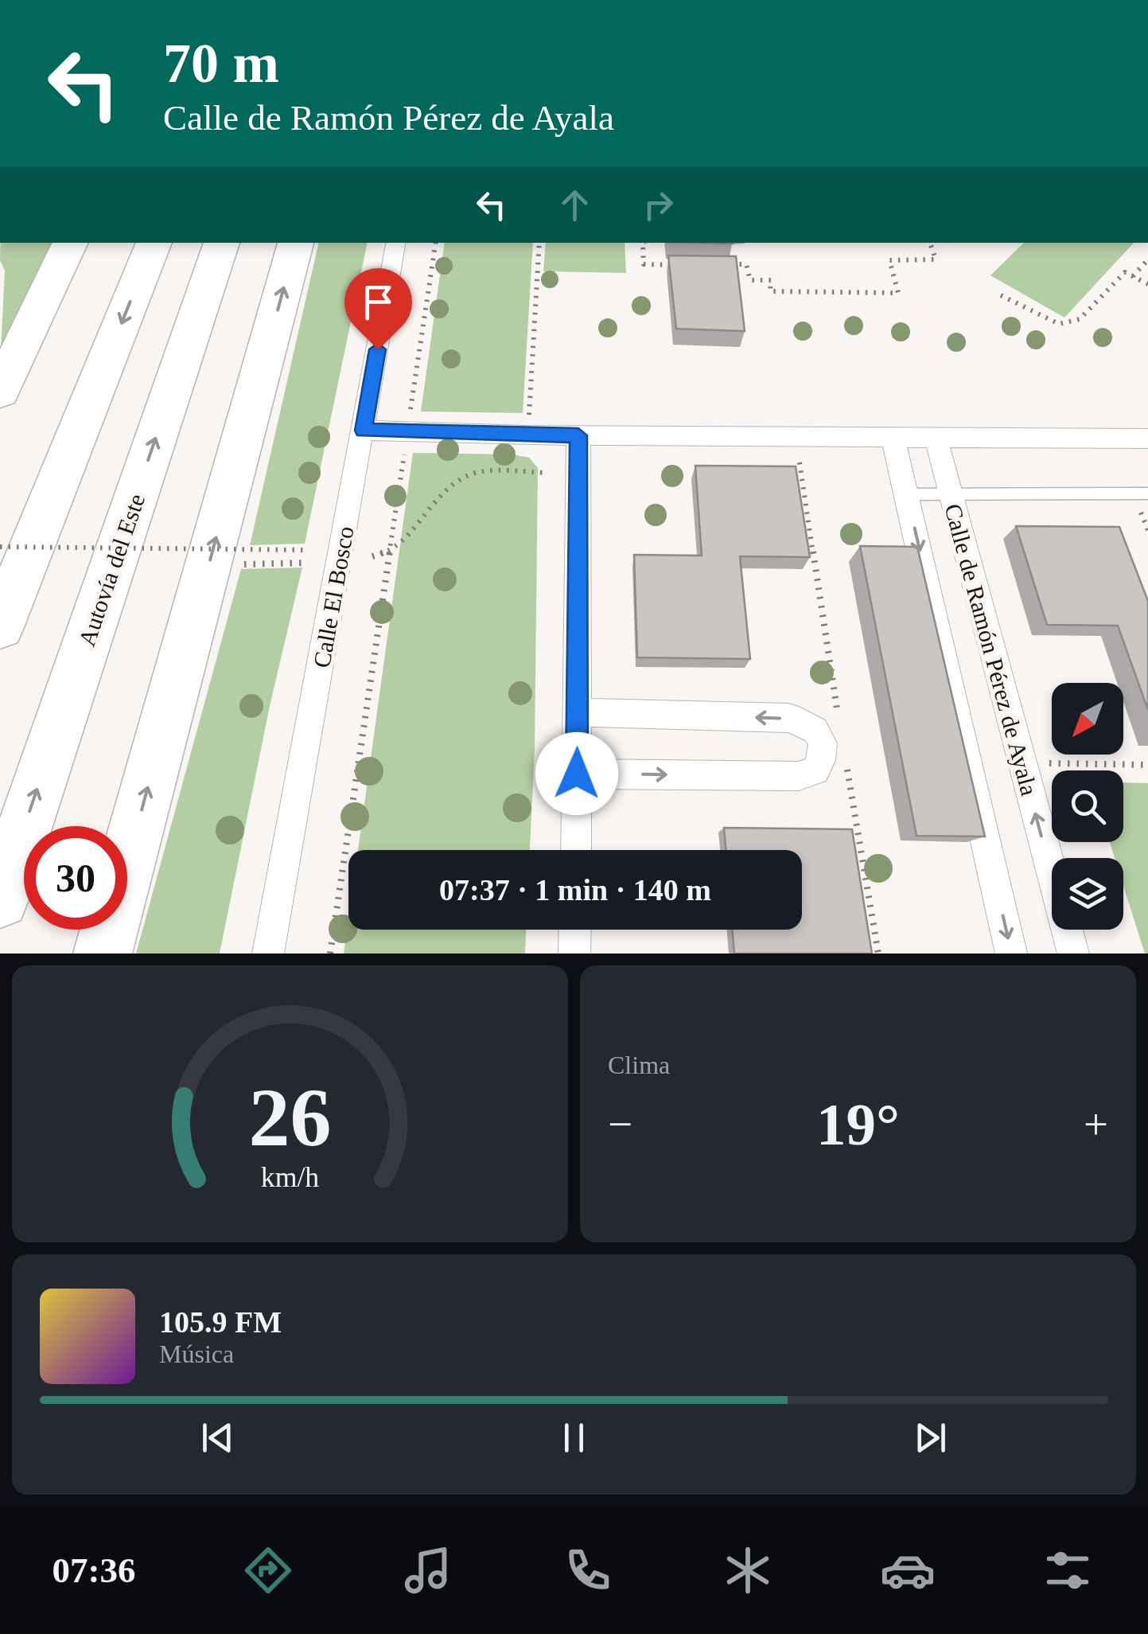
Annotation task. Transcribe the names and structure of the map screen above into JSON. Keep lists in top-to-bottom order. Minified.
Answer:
{"streets":{"highway":["Autovía del Este"],"street":["Calle El Bosco","Calle de Ramón Pérez de Ayala"]},"north":"bottom left","page":{"turn":["70 m","Calle de Ramón Pérez de Ayala"],"limit":"30","trip":"07:37 · 1 min · 140 m","tile":"Clima","heat":["−","19°","+"],"song":["105.9 FM","Música"],"tabs":"07:36","gauge":["26","km/h"]}}
